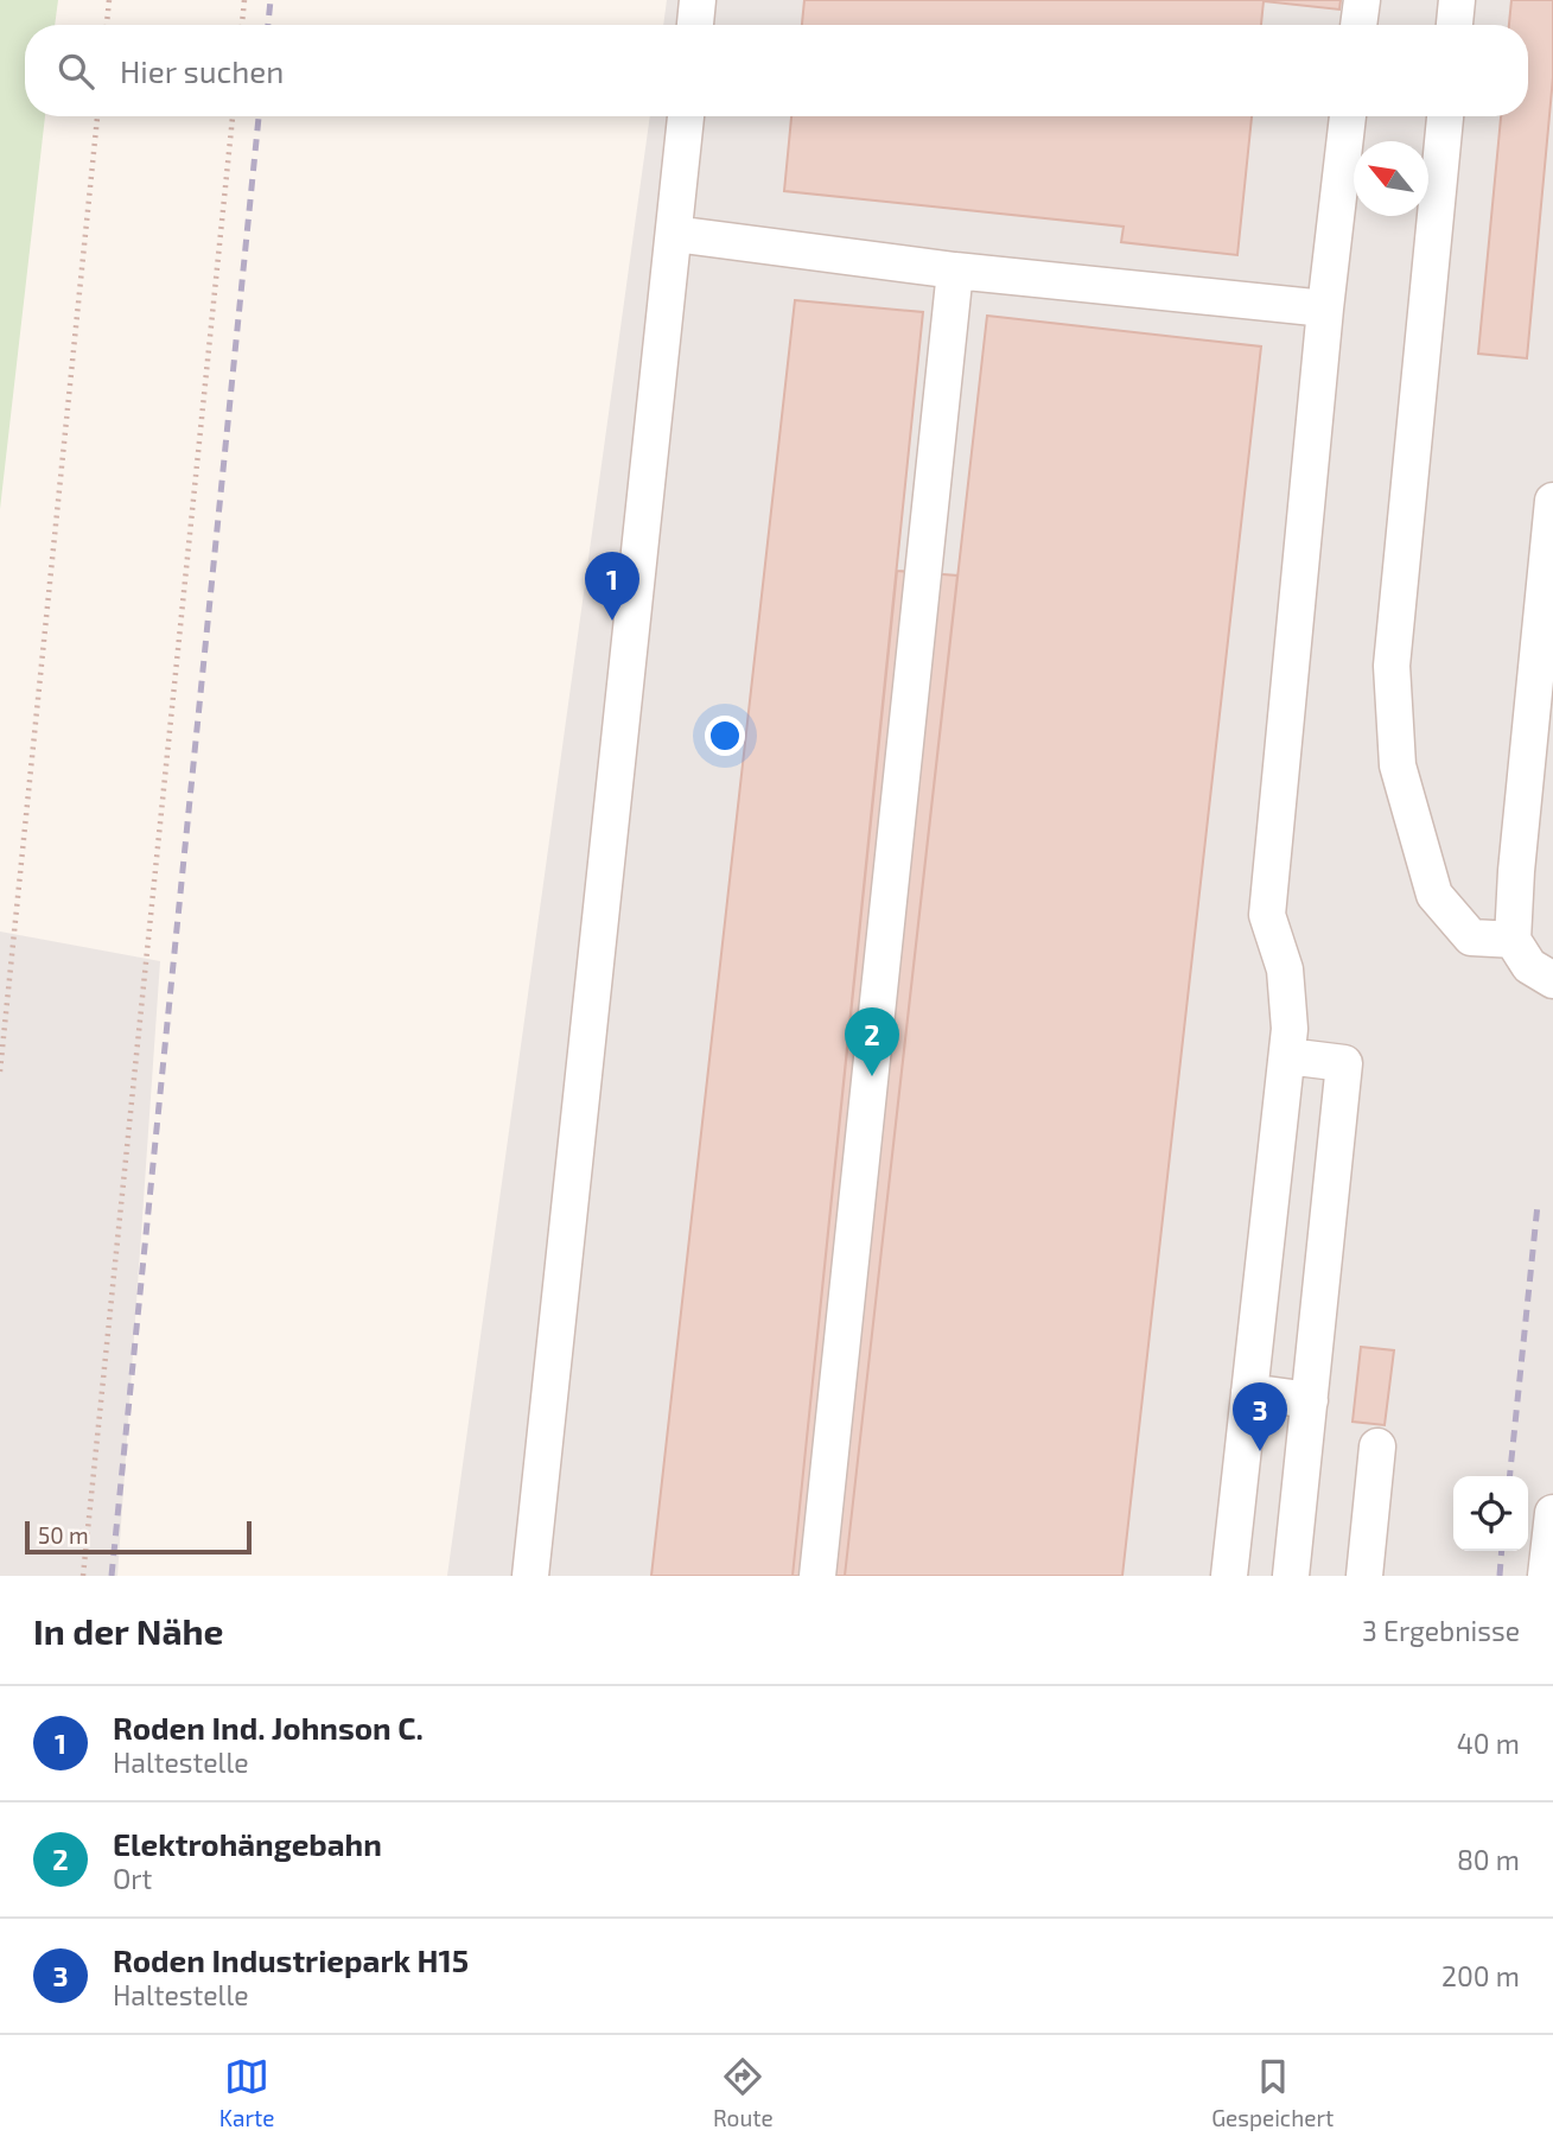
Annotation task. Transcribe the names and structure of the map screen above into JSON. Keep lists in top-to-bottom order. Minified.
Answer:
{"scale_bar":"50 m","north":"top left","page":{"search":"Hier suchen","pins":["1","2","3"],"scale":"50 m","heading":["In der Nähe","3 Ergebnisse"],"list":[{"mark":"1","name":"Roden Ind. Johnson C.","note":"Haltestelle","value":"40 m"},{"mark":"2","name":"Elektrohängebahn","note":"Ort","value":"80 m"},{"mark":"3","name":"Roden Industriepark H15","note":"Haltestelle","value":"200 m"}],"nav":["Karte","Route","Gespeichert"]}}
